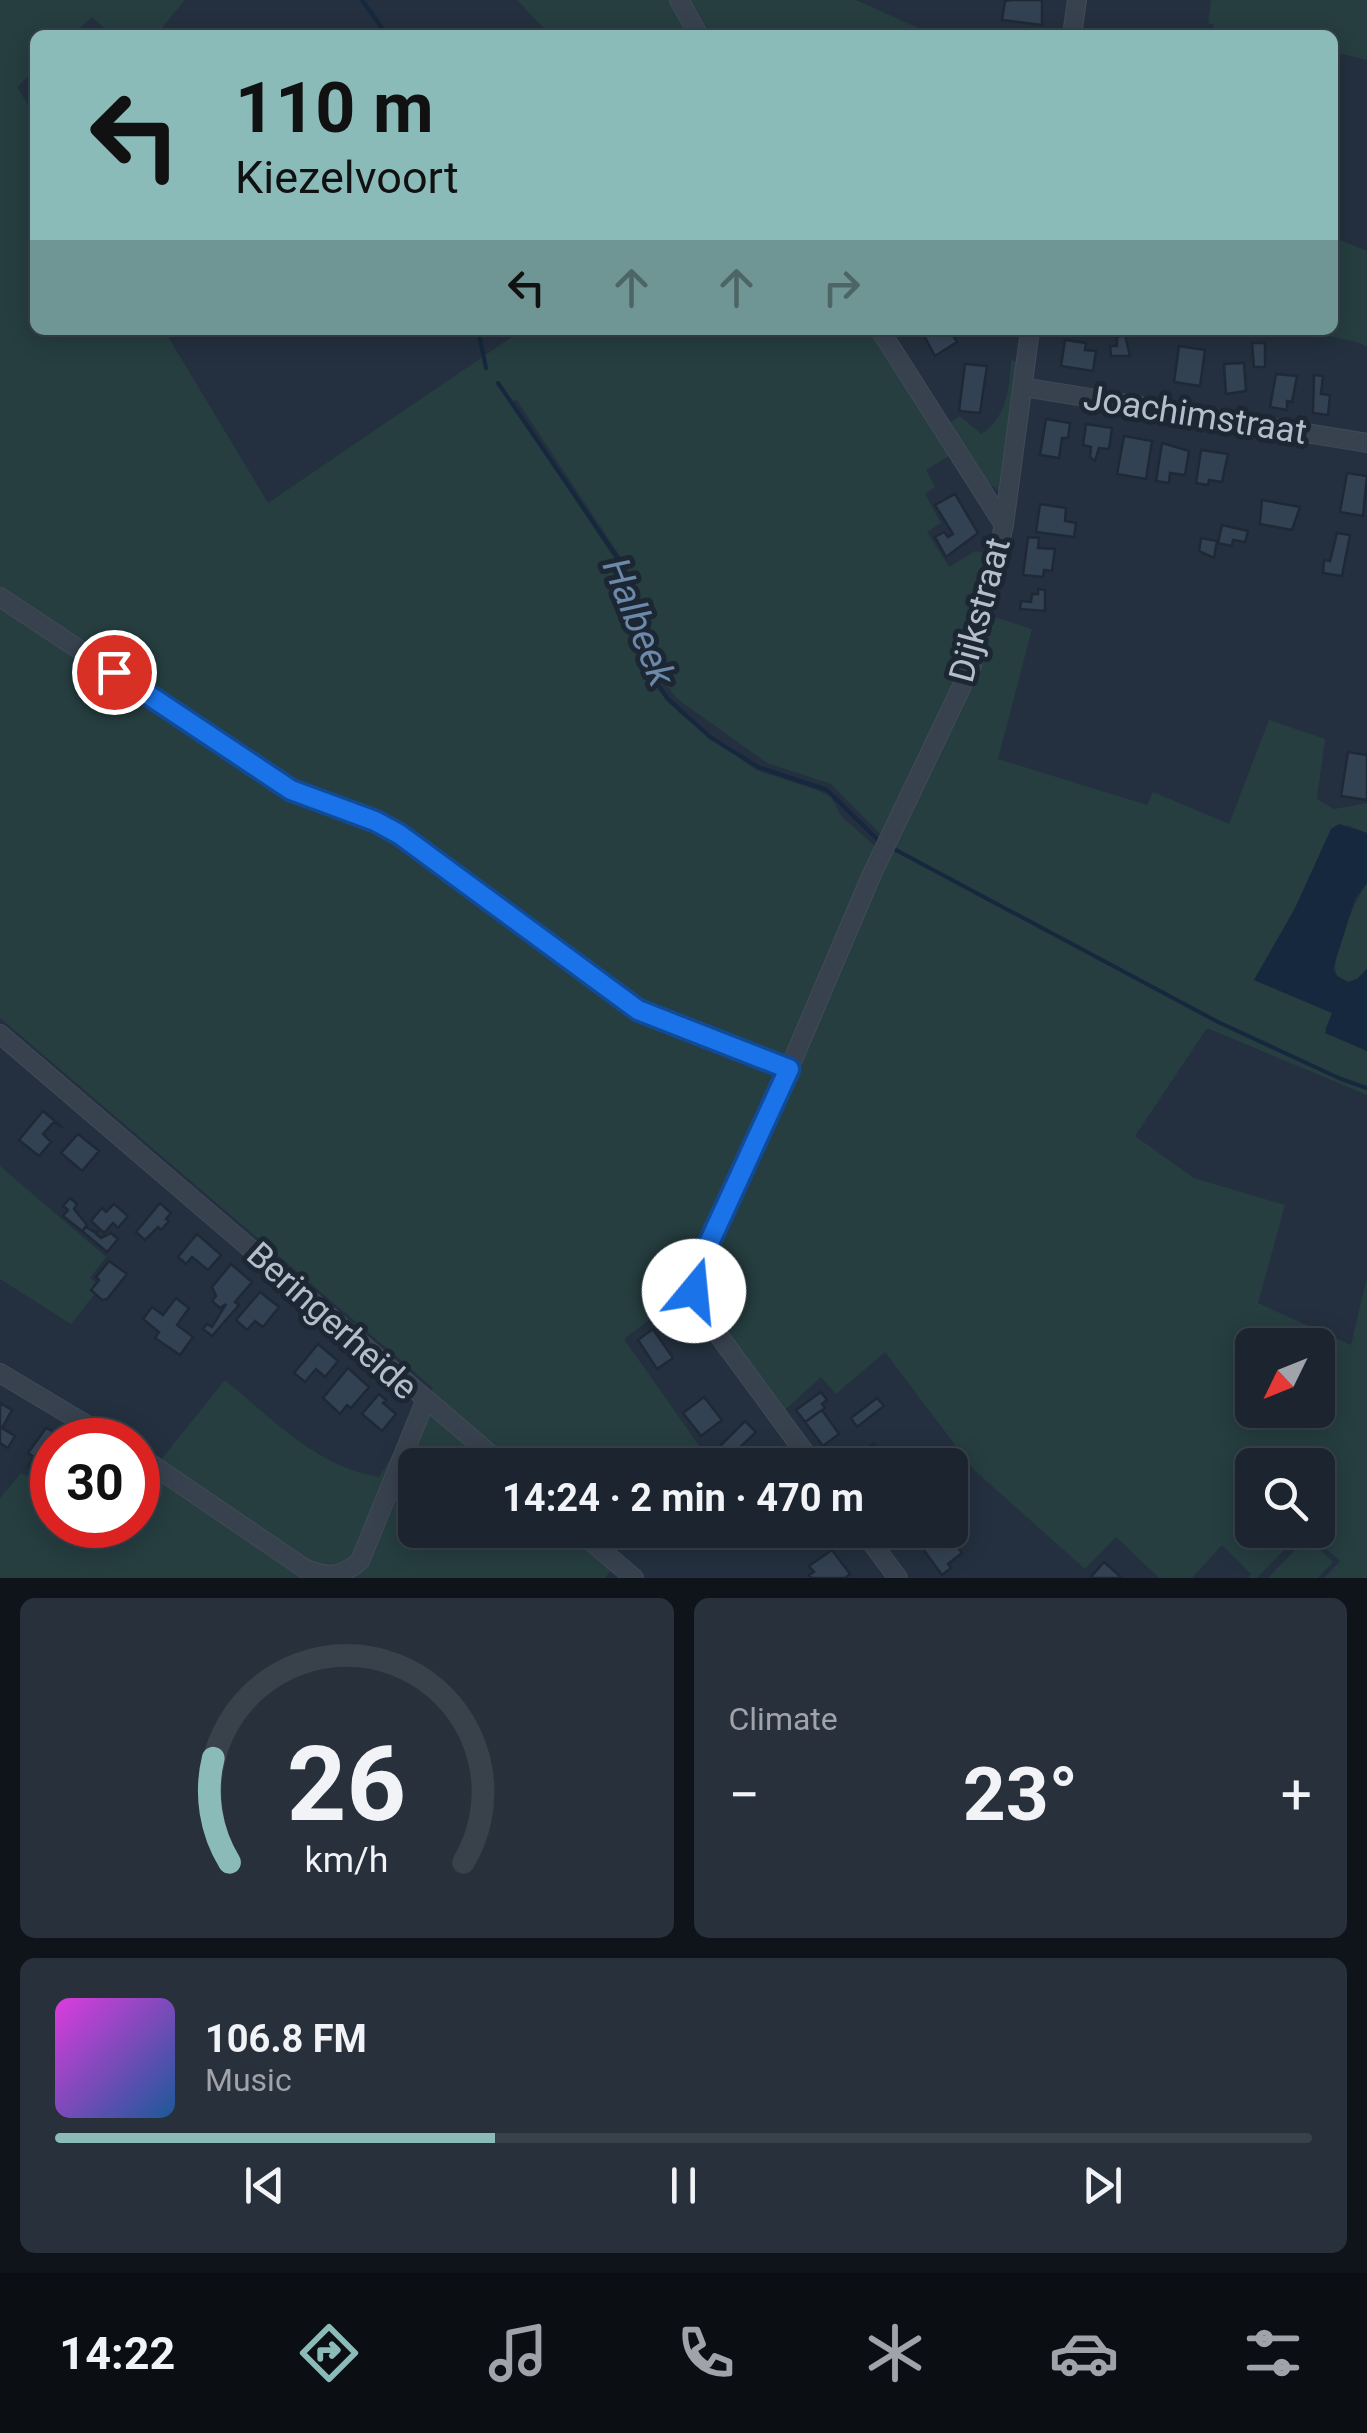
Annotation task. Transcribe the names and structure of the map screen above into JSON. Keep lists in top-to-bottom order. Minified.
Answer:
{"streets":{"street":["Joachimstraat","Dijkstraat","Beringerheide"]},"crossings":[["Joachimstraat","Dijkstraat"]],"water":["Halbeek"],"north":"bottom left","page":{"turn":["110 m","Kiezelvoort"],"limit":"30","trip":"14:24 · 2 min · 470 m","tile":"Climate","heat":["−","23°","+"],"song":["106.8 FM","Music"],"tabs":"14:22","gauge":["26","km/h"]}}
